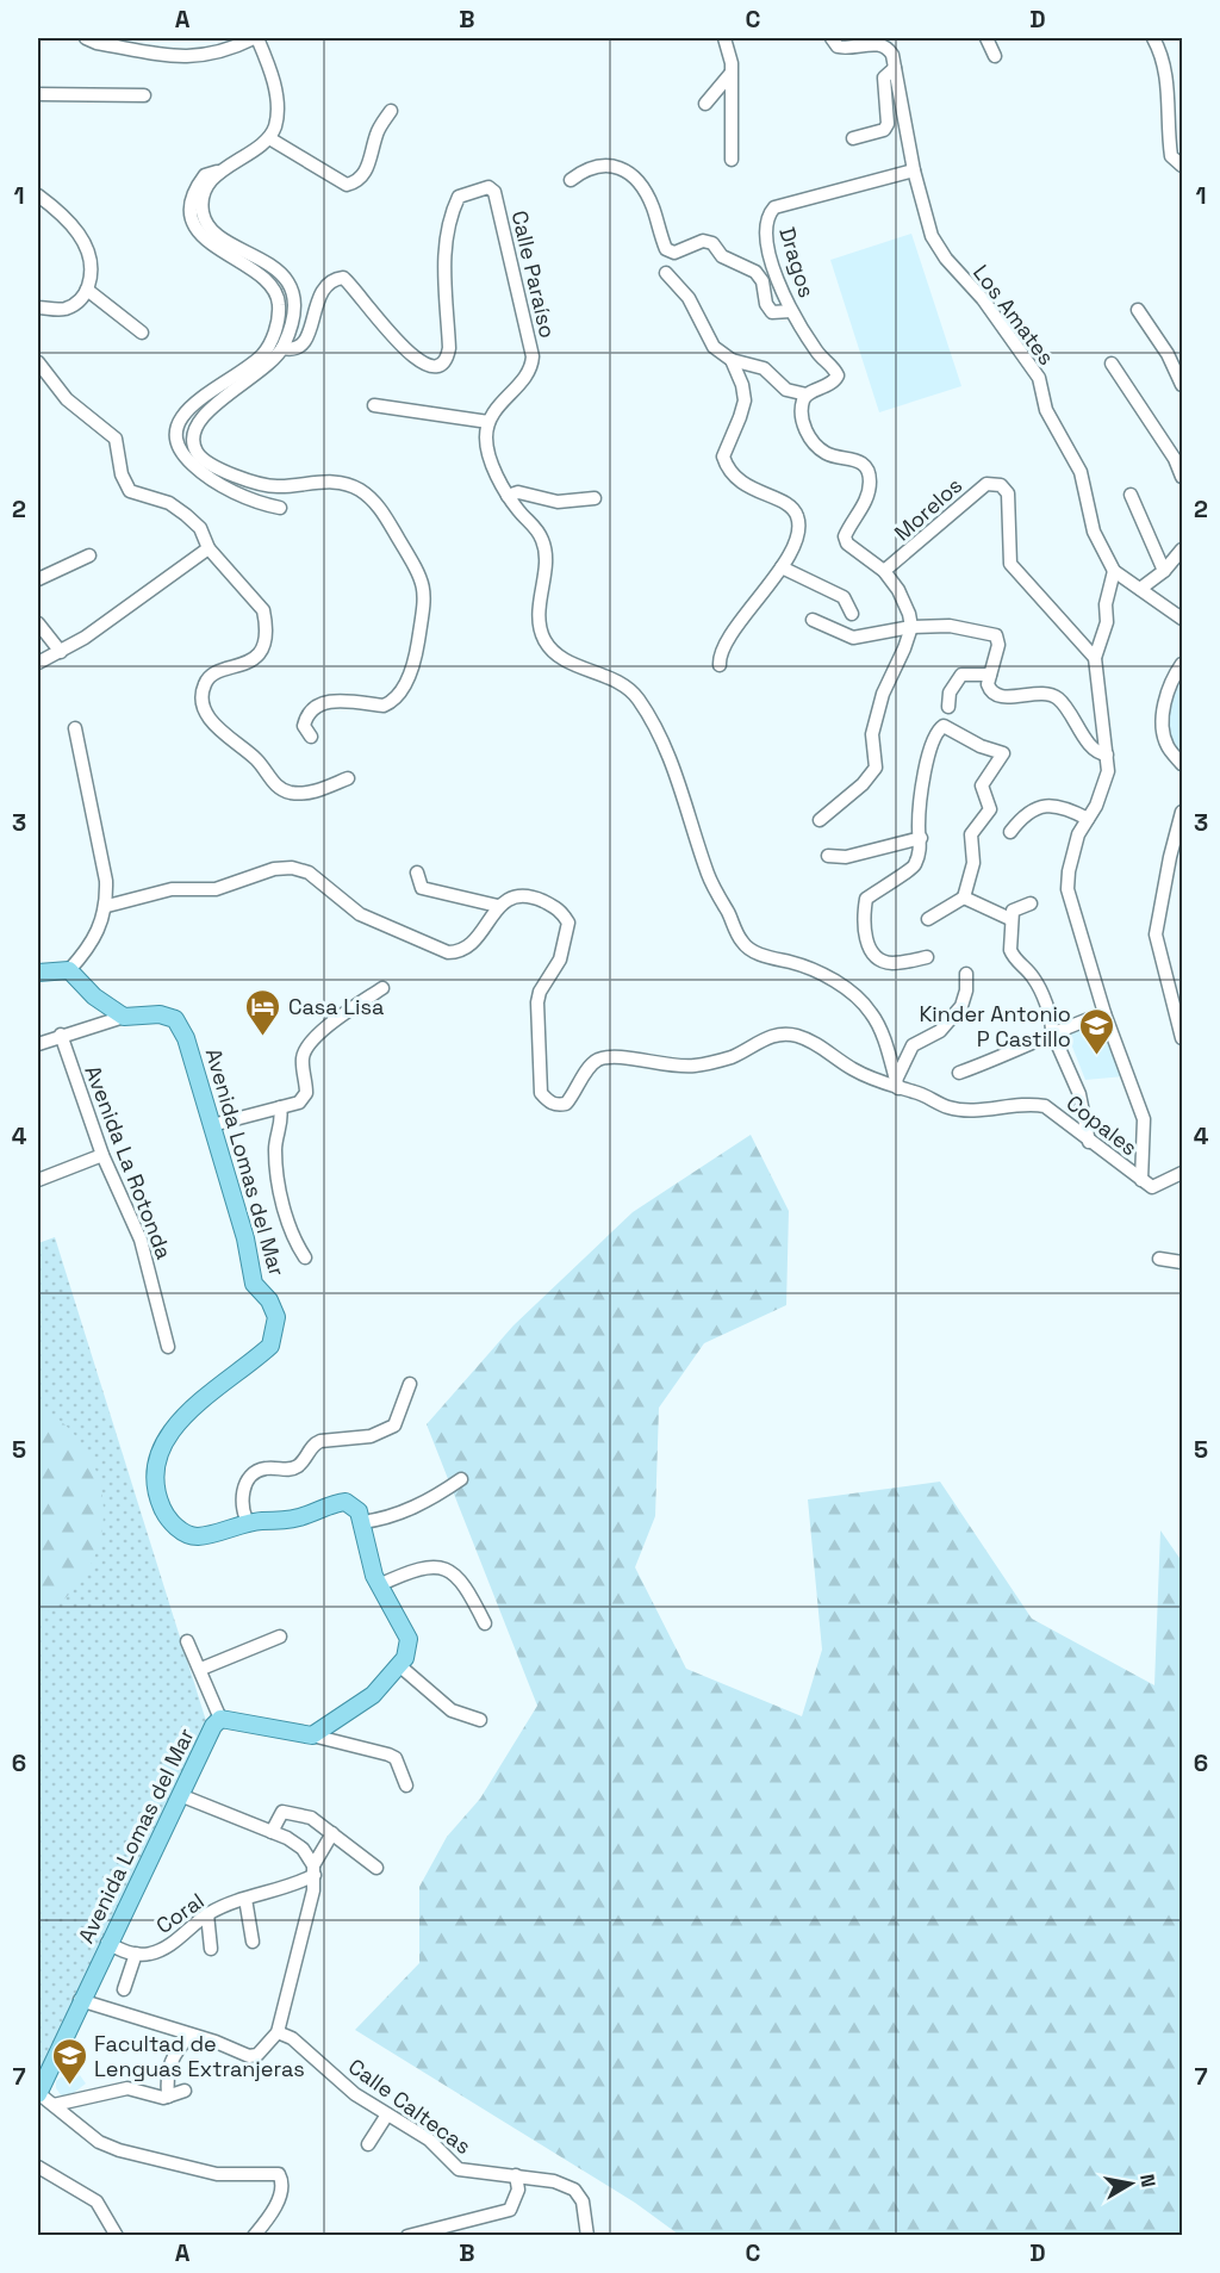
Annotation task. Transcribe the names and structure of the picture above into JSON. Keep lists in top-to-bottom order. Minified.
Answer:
{"streets":{"main road":["Avenida Lomas del Mar"],"street":["Dragos","Calle Paraíso","Los Amates","Morelos","Copales","Avenida La Rotonda","Coral","Calle Caltecas"]},"crossings":[["Dragos","Los Amates"]],"places":{"hotel":["Casa Lisa"],"school or university":["Kinder Antonio P Castillo","Facultad de Lenguas Extranjeras"]},"north":"right","grid":{"columns":["A","B","C","D"],"rows":["1","2","3","4","5","6","7"]}}
